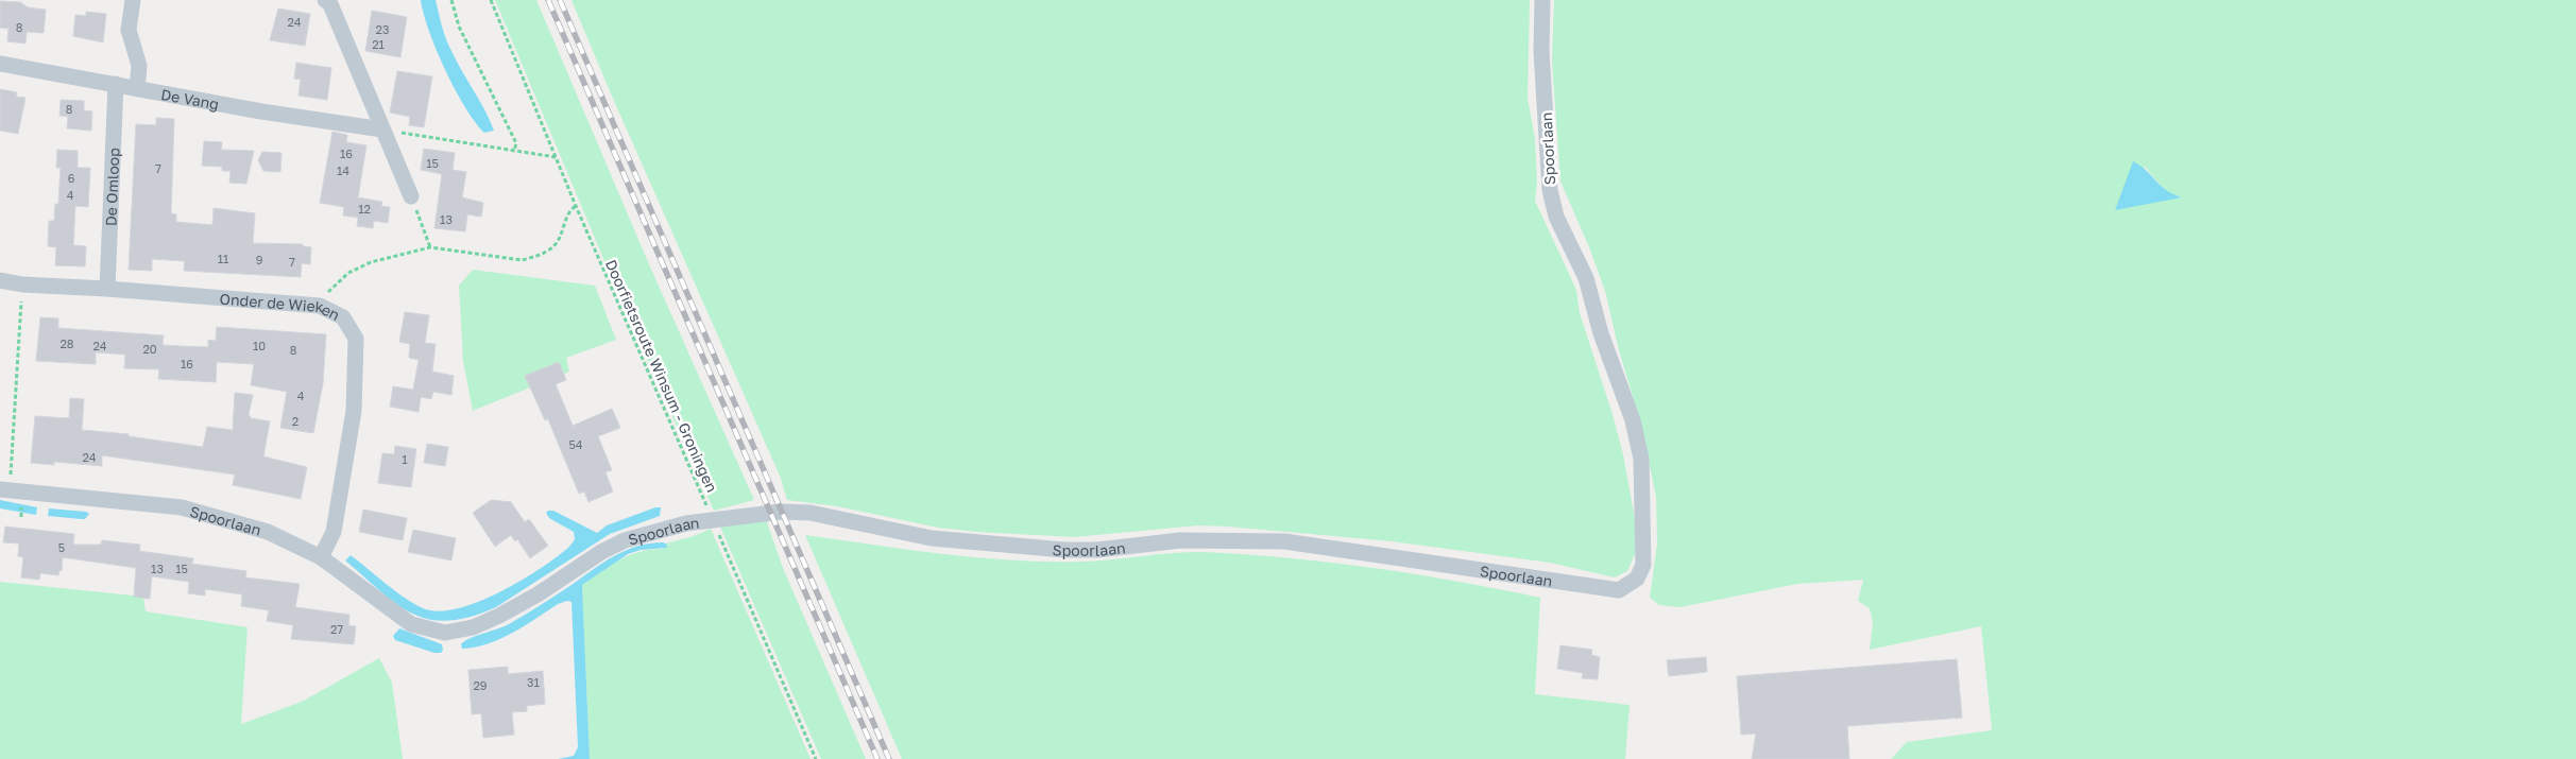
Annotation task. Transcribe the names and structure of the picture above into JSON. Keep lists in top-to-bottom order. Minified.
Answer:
{"streets":{"street":["De Vang","Spoorlaan","De Omloop","Onder de Wieken"],"path":["Doorfietsroute Winsum - Groningen"]},"crossings":[["De Vang","De Omloop"],["Spoorlaan","Onder de Wieken"],["Spoorlaan","Doorfietsroute Winsum - Groningen"],["De Omloop","Onder de Wieken"]],"house_numbers":["24","8","23","21","8","16","15","7","14","6","4","12","13","11","9","7","28","24","10","20","8","16","4","2","54","24","1","5","13","15","27","31","29"]}
